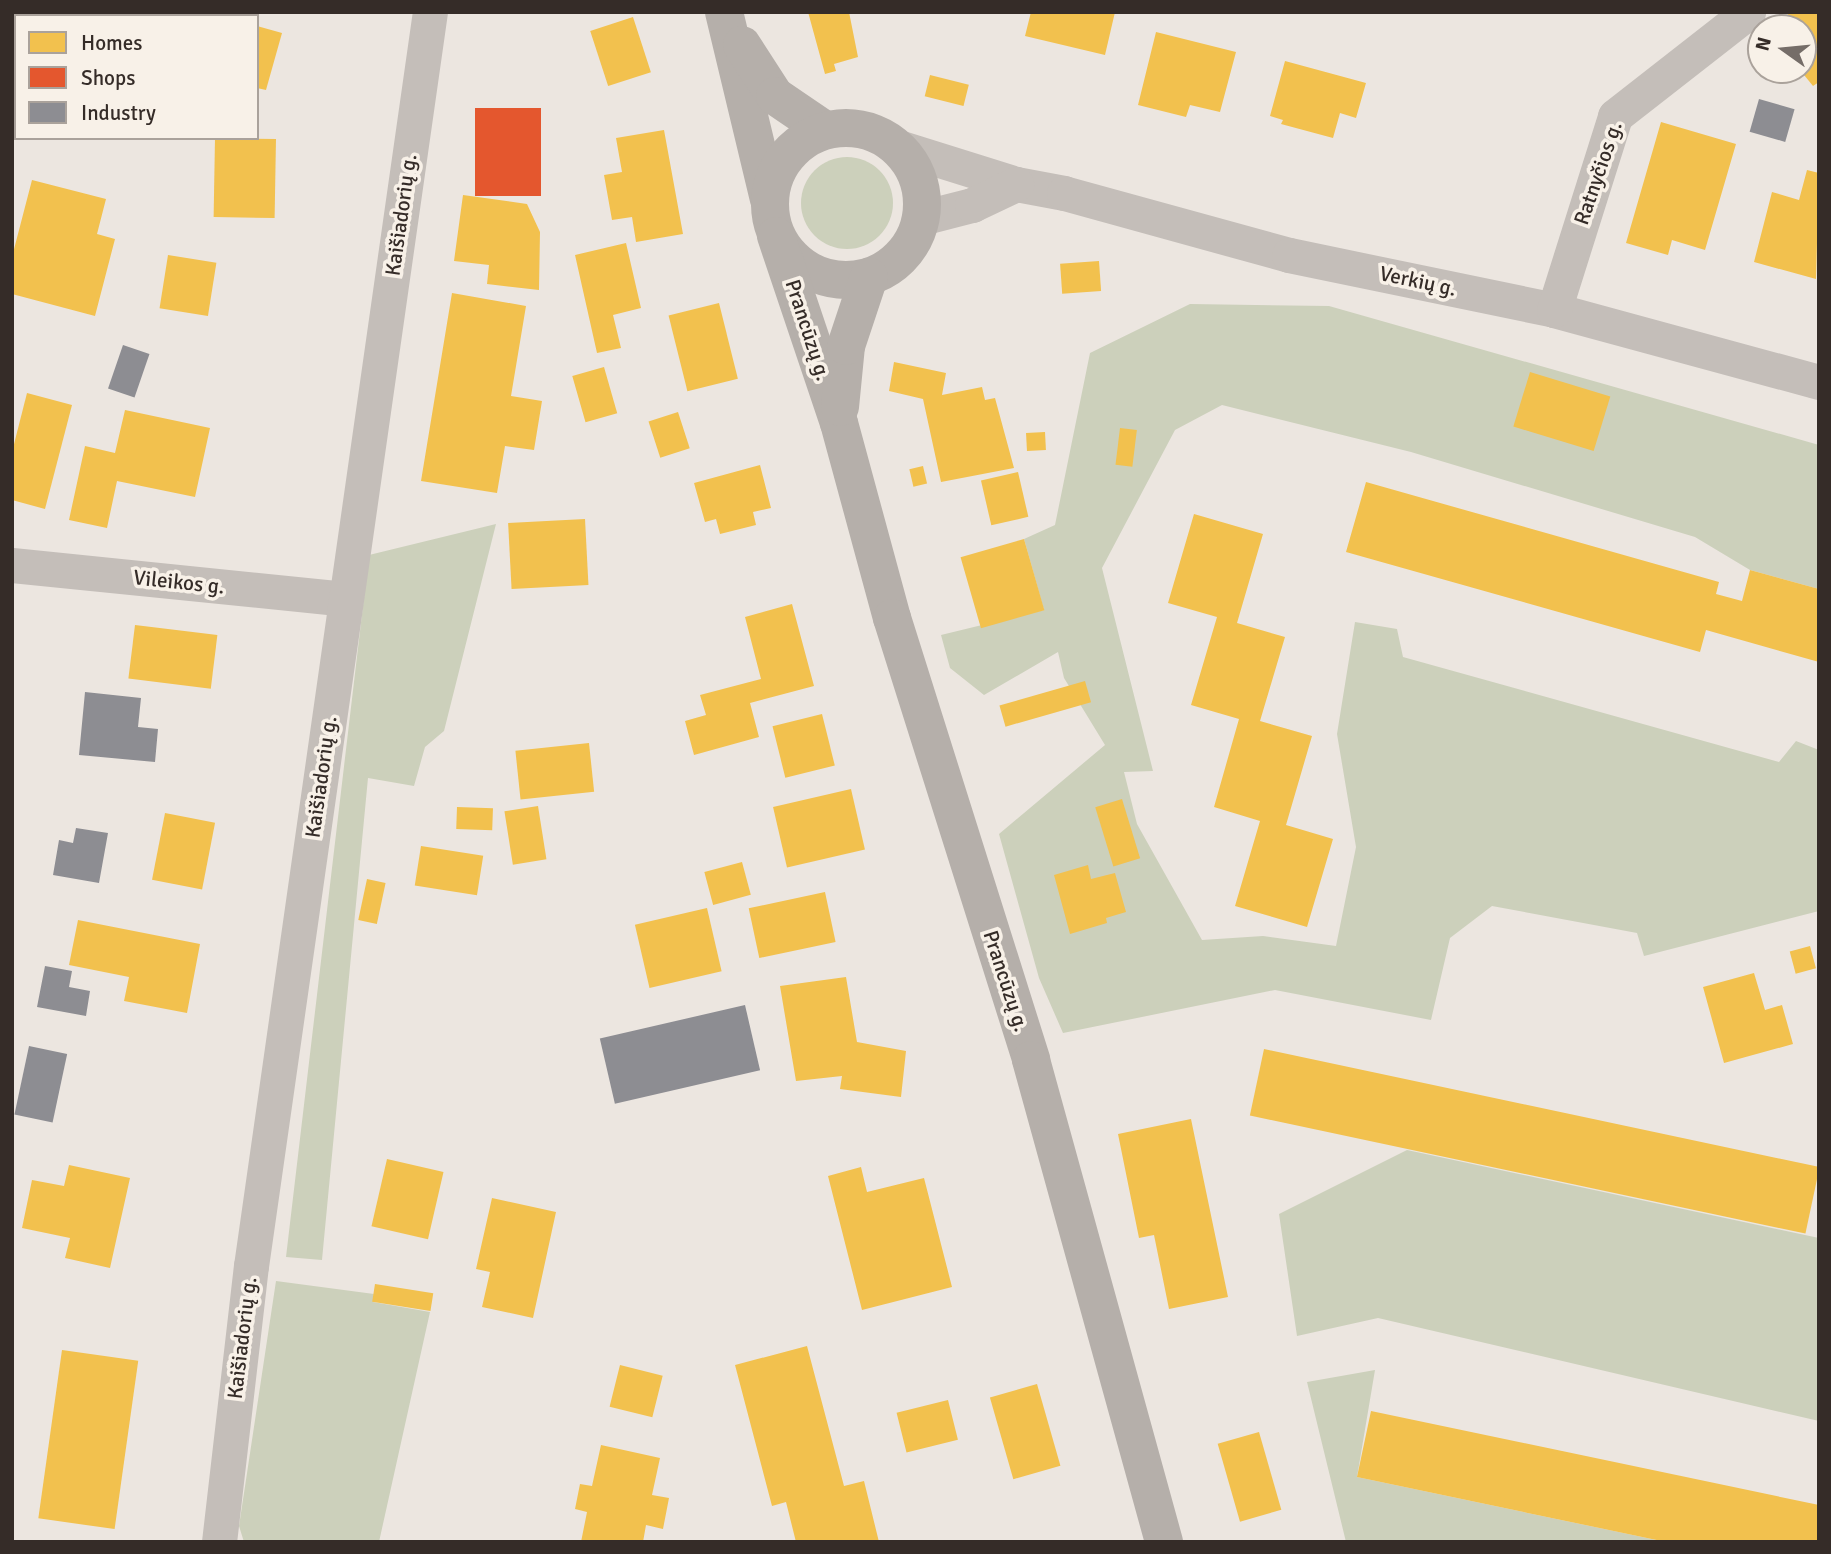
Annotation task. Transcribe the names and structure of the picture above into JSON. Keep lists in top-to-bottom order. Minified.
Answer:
{"streets":{"street":["Ratnyčios g.","Kaišiadorių g.","Verkių g.","Prancūzų g.","Vileikos g."]},"crossings":[["Ratnyčios g.","Verkių g."],["Kaišiadorių g.","Vileikos g."],["Verkių g.","Prancūzų g."]],"legend":["Homes","Shops","Industry"],"north":"left"}
